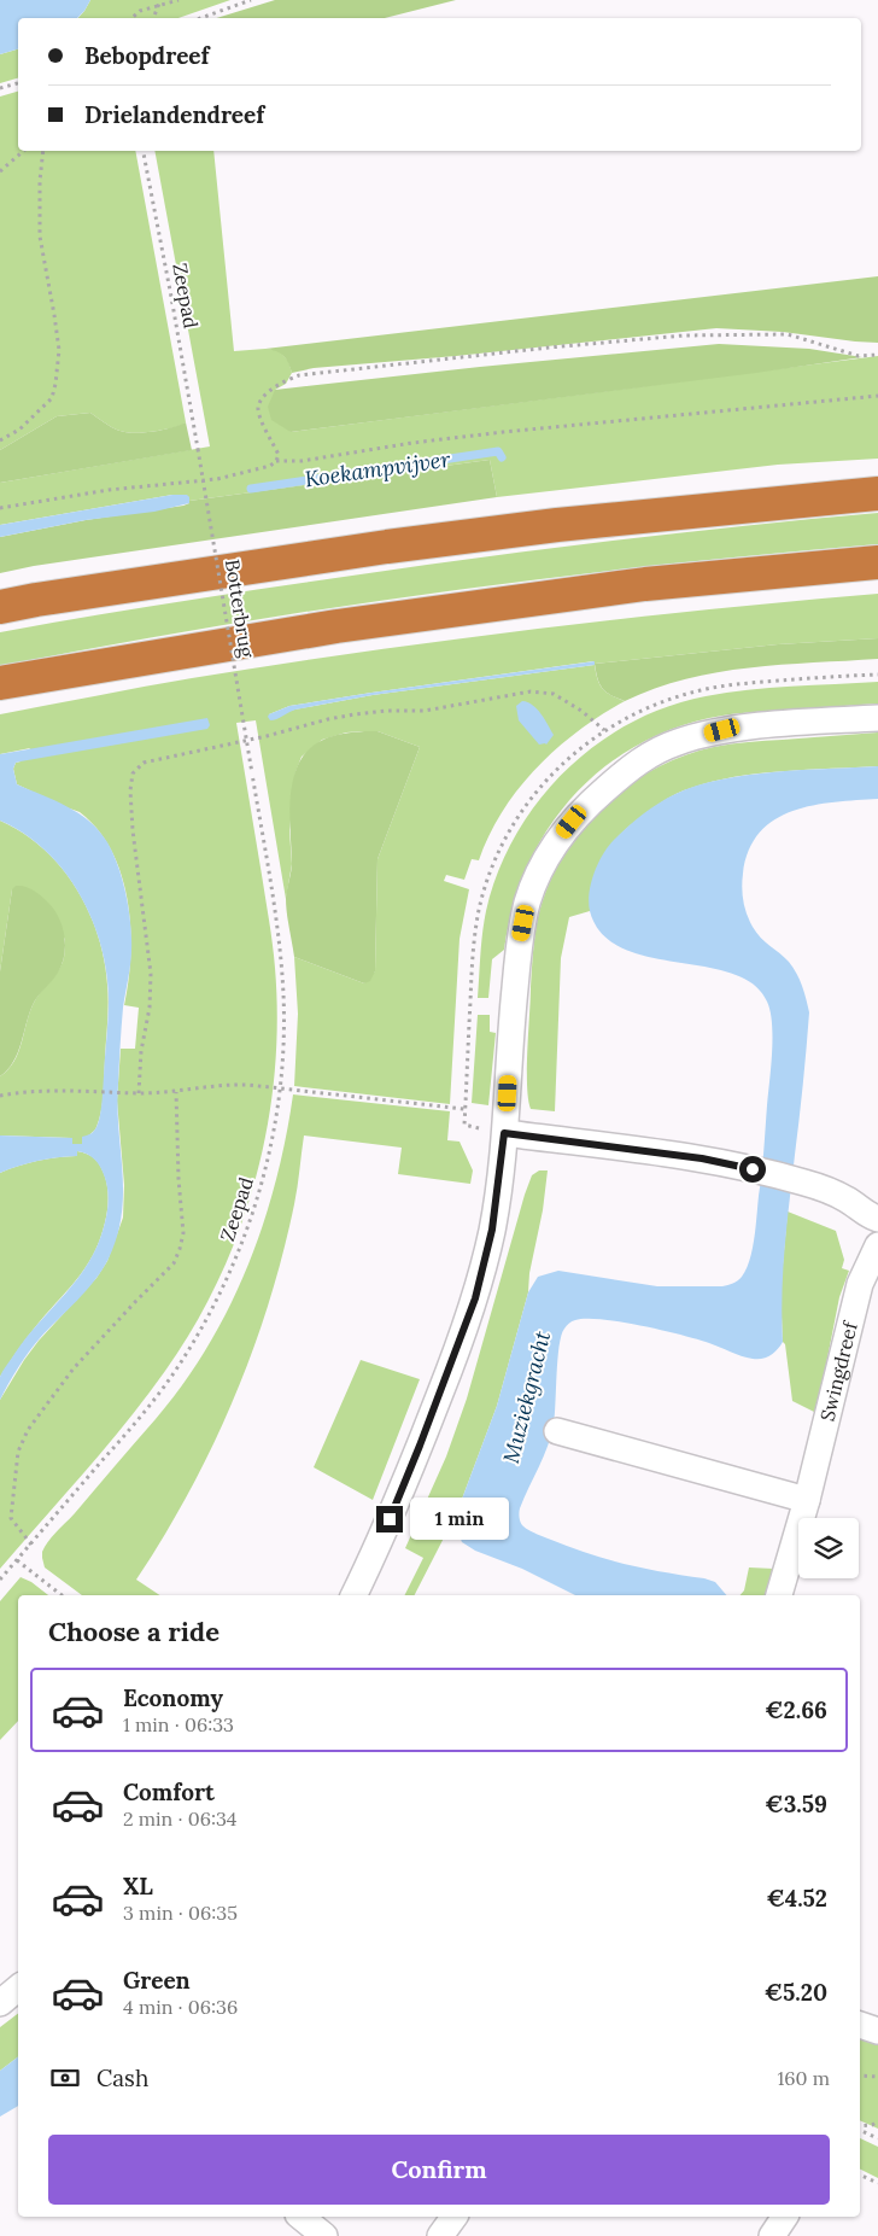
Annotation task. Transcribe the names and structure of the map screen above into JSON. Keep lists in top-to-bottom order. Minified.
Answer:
{"streets":{"street":["Swingdreef"],"path":["Zeepad","Botterbrug"]},"crossings":[["Zeepad","Botterbrug"]],"water":["Koekampvijver","Muziekgracht"],"page":{"banner":["Bebopdreef","Drielandendreef"],"bubble":"1 min","heading":"Choose a ride","list":[{"name":"Economy","note":"1 min · 06:33","value":"€2.66"},{"name":"Comfort","note":"2 min · 06:34","value":"€3.59"},{"name":"XL","note":"3 min · 06:35","value":"€4.52"},{"name":"Green","note":"4 min · 06:36","value":"€5.20"}],"pay":["Cash","160 m"],"buttons":"Confirm"}}
